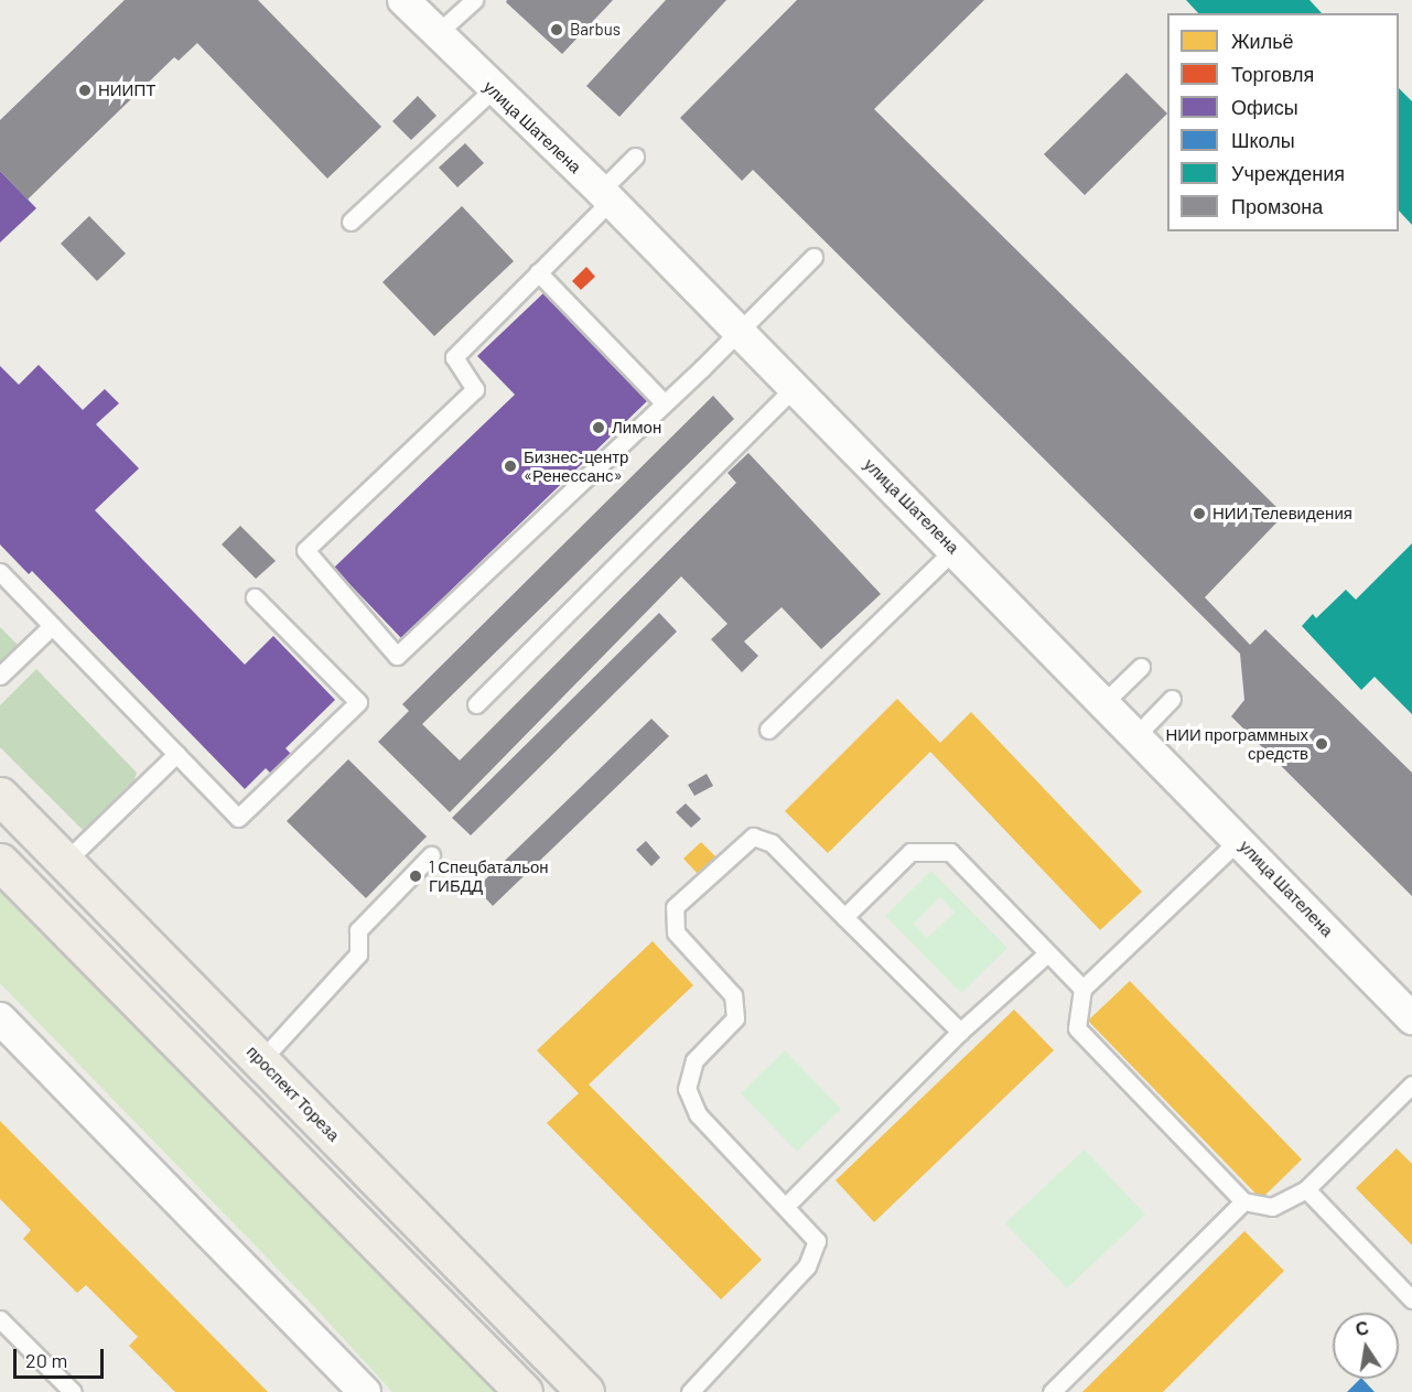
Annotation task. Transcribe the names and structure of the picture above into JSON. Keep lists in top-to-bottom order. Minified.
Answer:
{"streets":{"main road":["проспект Тореза"],"street":["улица Шателена"]},"places":["Barbus","НИИПТ","Лимон","Бизнес-центр «Ренессанс»","НИИ Телевидения","НИИ программных средств","1 Спецбатальон ГИБДД"],"legend":["Жильё","Торговля","Офисы","Школы","Учреждения","Промзона"],"scale_bar":"20 m","north":"top"}
